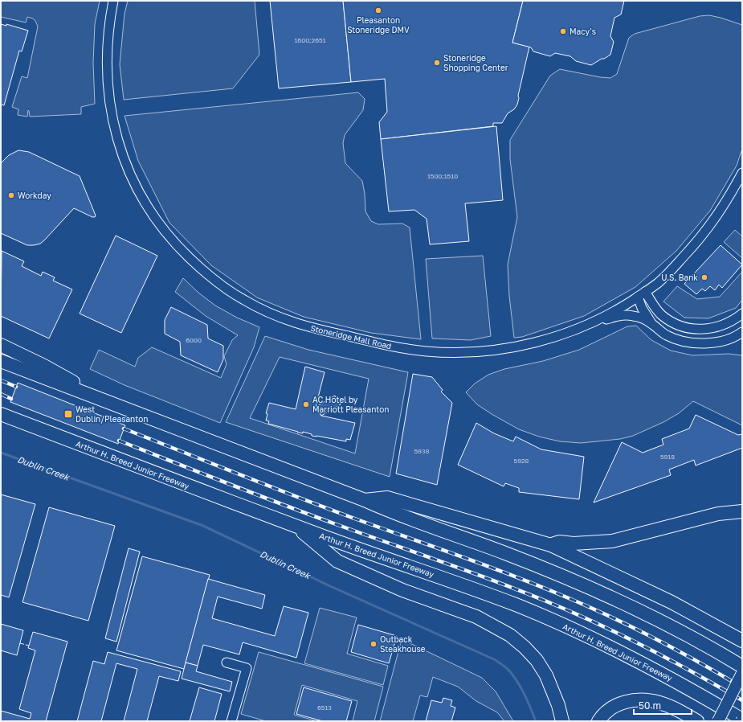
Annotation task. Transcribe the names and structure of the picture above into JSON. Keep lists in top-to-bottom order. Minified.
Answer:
{"streets":{"highway":["Arthur H. Breed Junior Freeway"],"street":["Stoneridge Mall Road"]},"water":["Dublin Creek"],"places":{"other":["Pleasanton Stoneridge DMV","Macy's","Stoneridge Shopping Center","Workday","U.S. Bank","AC Hotel by Marriott Pleasanton","Outback Steakhouse"],"transit":["West Dublin/Pleasanton"]},"house_numbers":["1600;2651","1500;1510","6000","5938","5918","5928","6513"],"scale_bar":"50 m"}
